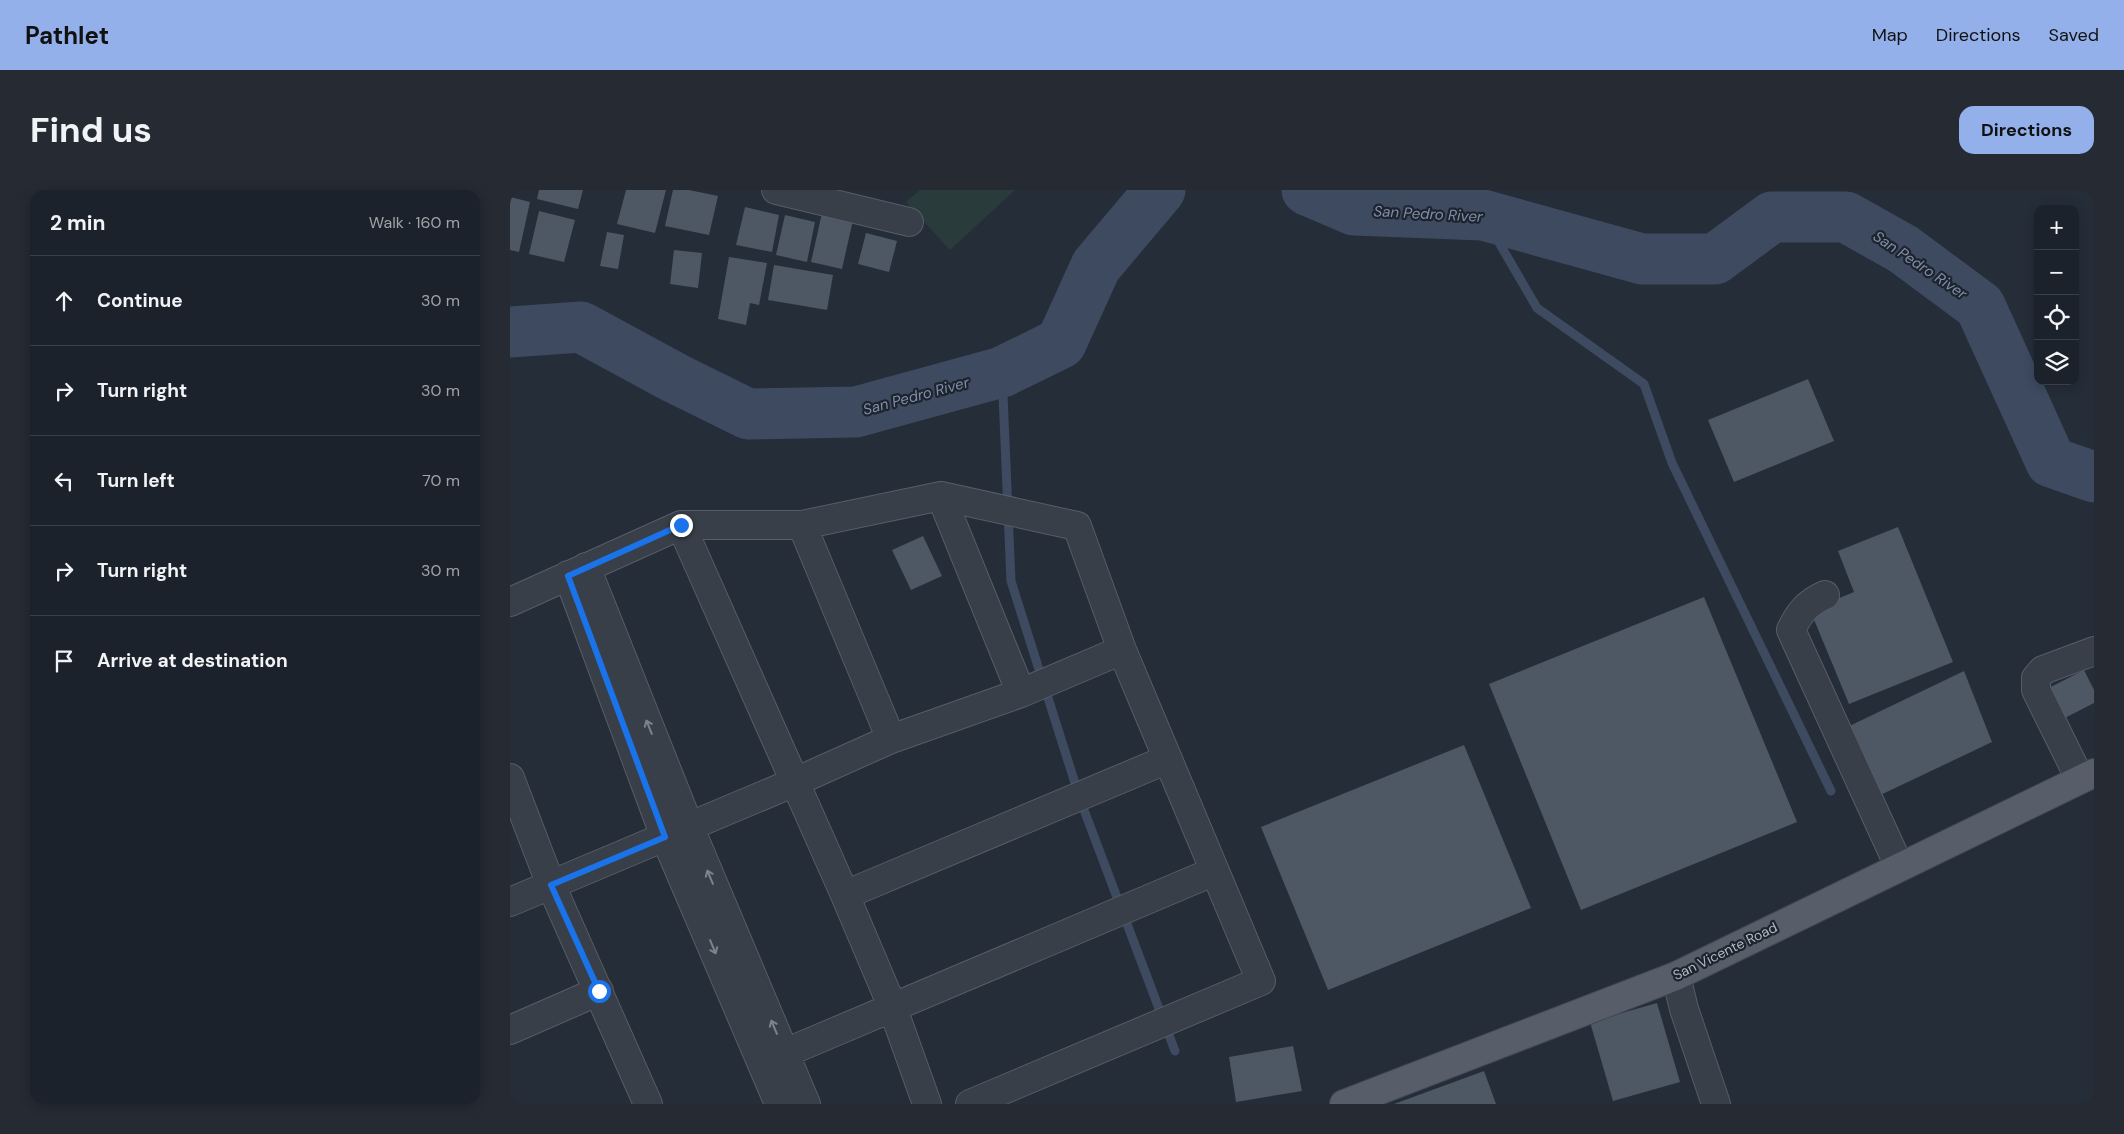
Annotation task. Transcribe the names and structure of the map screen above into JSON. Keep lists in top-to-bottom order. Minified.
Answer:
{"streets":{"main road":["San Vicente Road"]},"water":["San Pedro River"],"page":{"header":"Pathlet","nav":["Map","Directions","Saved"],"buttons":"Directions","title":"Find us","heading":["2 min","Walk · 160 m"],"map_buttons":["+","−"],"list":[["Continue","30 m"],["Turn right","30 m"],["Turn left","70 m"],["Turn right","30 m"],"Arrive at destination"]}}
